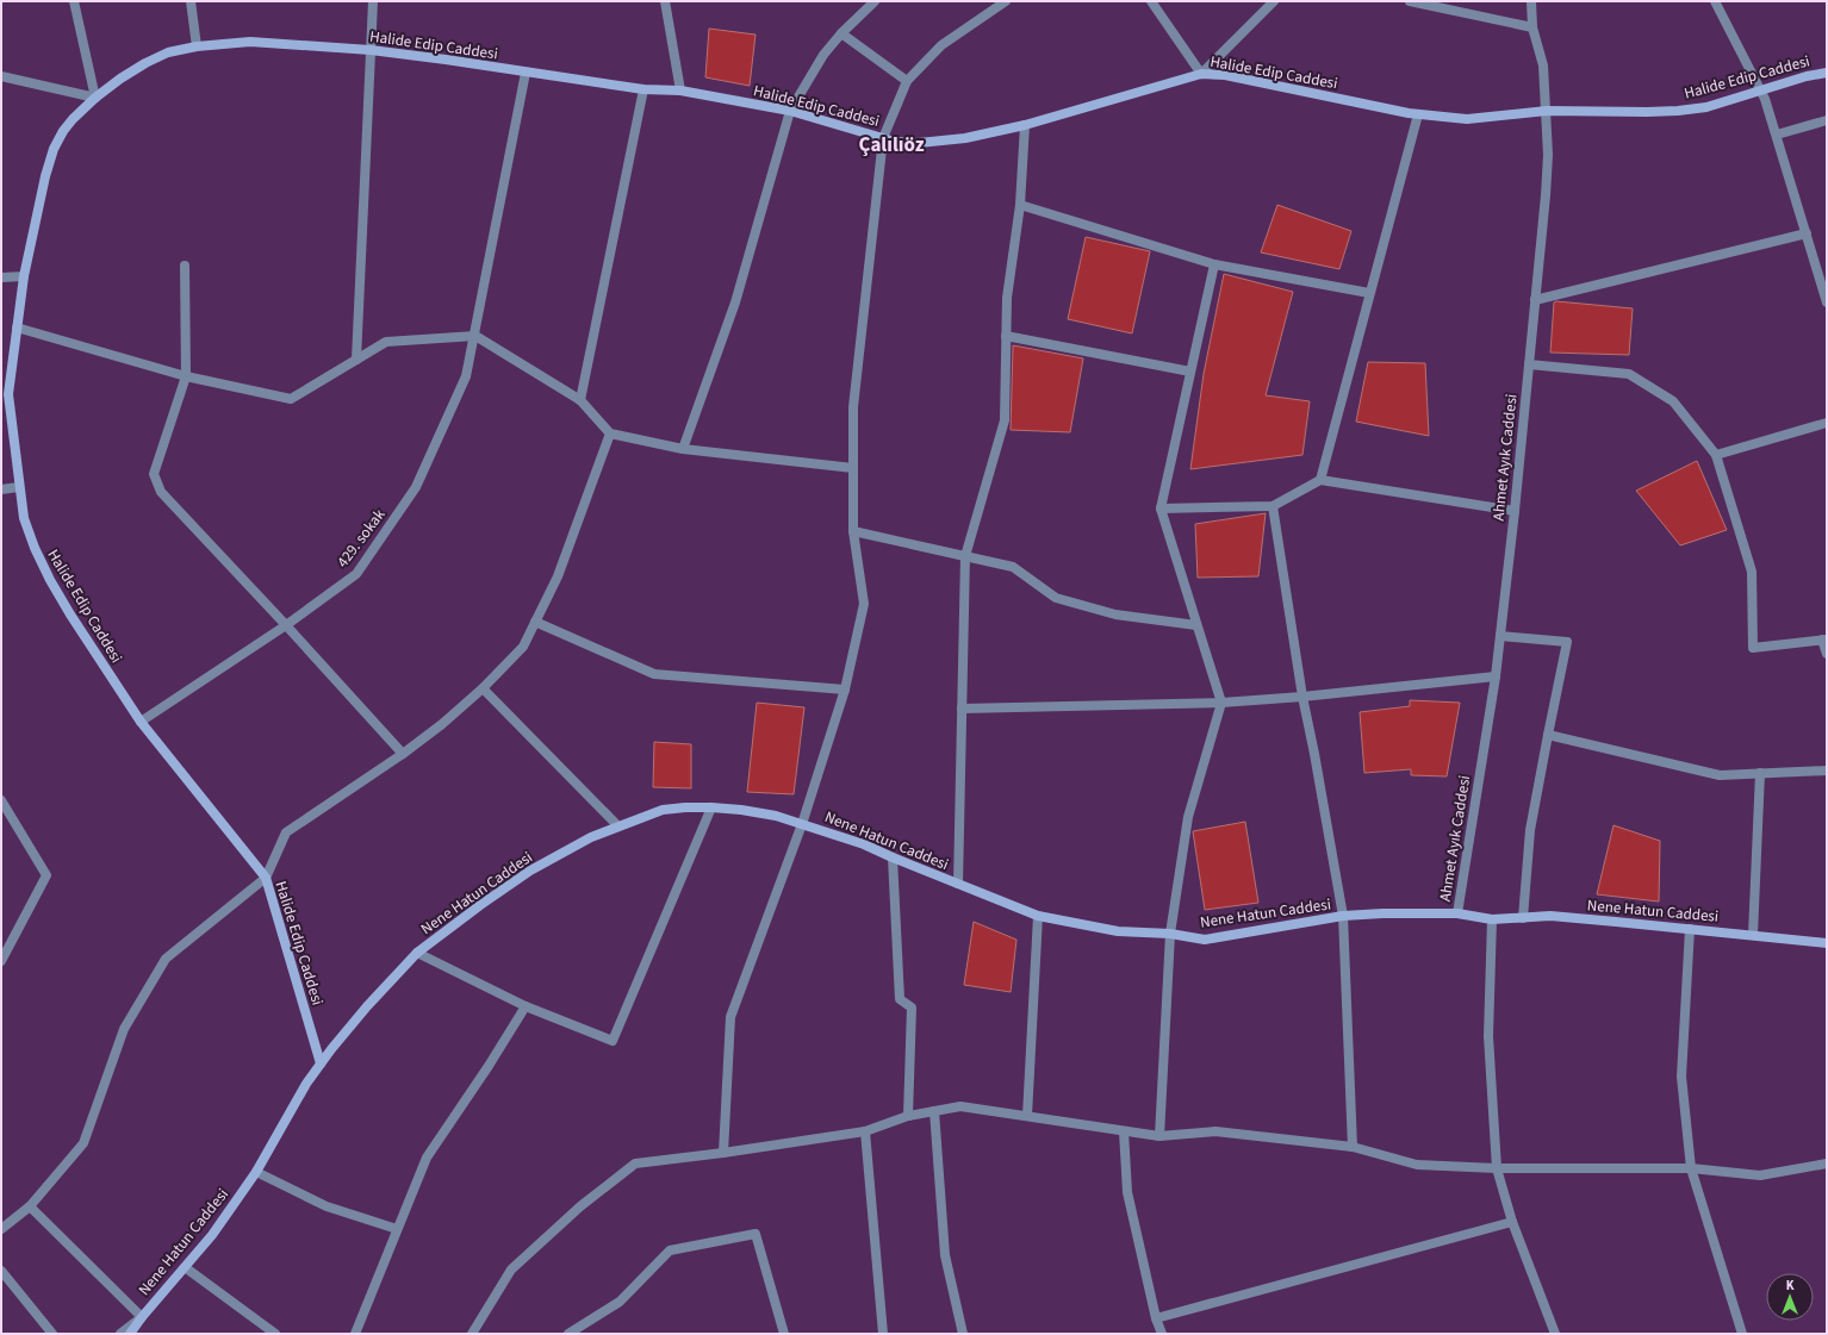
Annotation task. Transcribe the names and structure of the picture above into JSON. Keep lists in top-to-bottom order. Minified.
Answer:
{"streets":{"street":["Halide Edip Caddesi","Ahmet Ayık Caddesi","429. sokak","Nene Hatun Caddesi"]},"crossings":[["Halide Edip Caddesi","Ahmet Ayık Caddesi"],["Halide Edip Caddesi","429. sokak"],["Halide Edip Caddesi","Nene Hatun Caddesi"],["Ahmet Ayık Caddesi","Nene Hatun Caddesi"]],"districts":["Çalılıöz"],"north":"top"}
